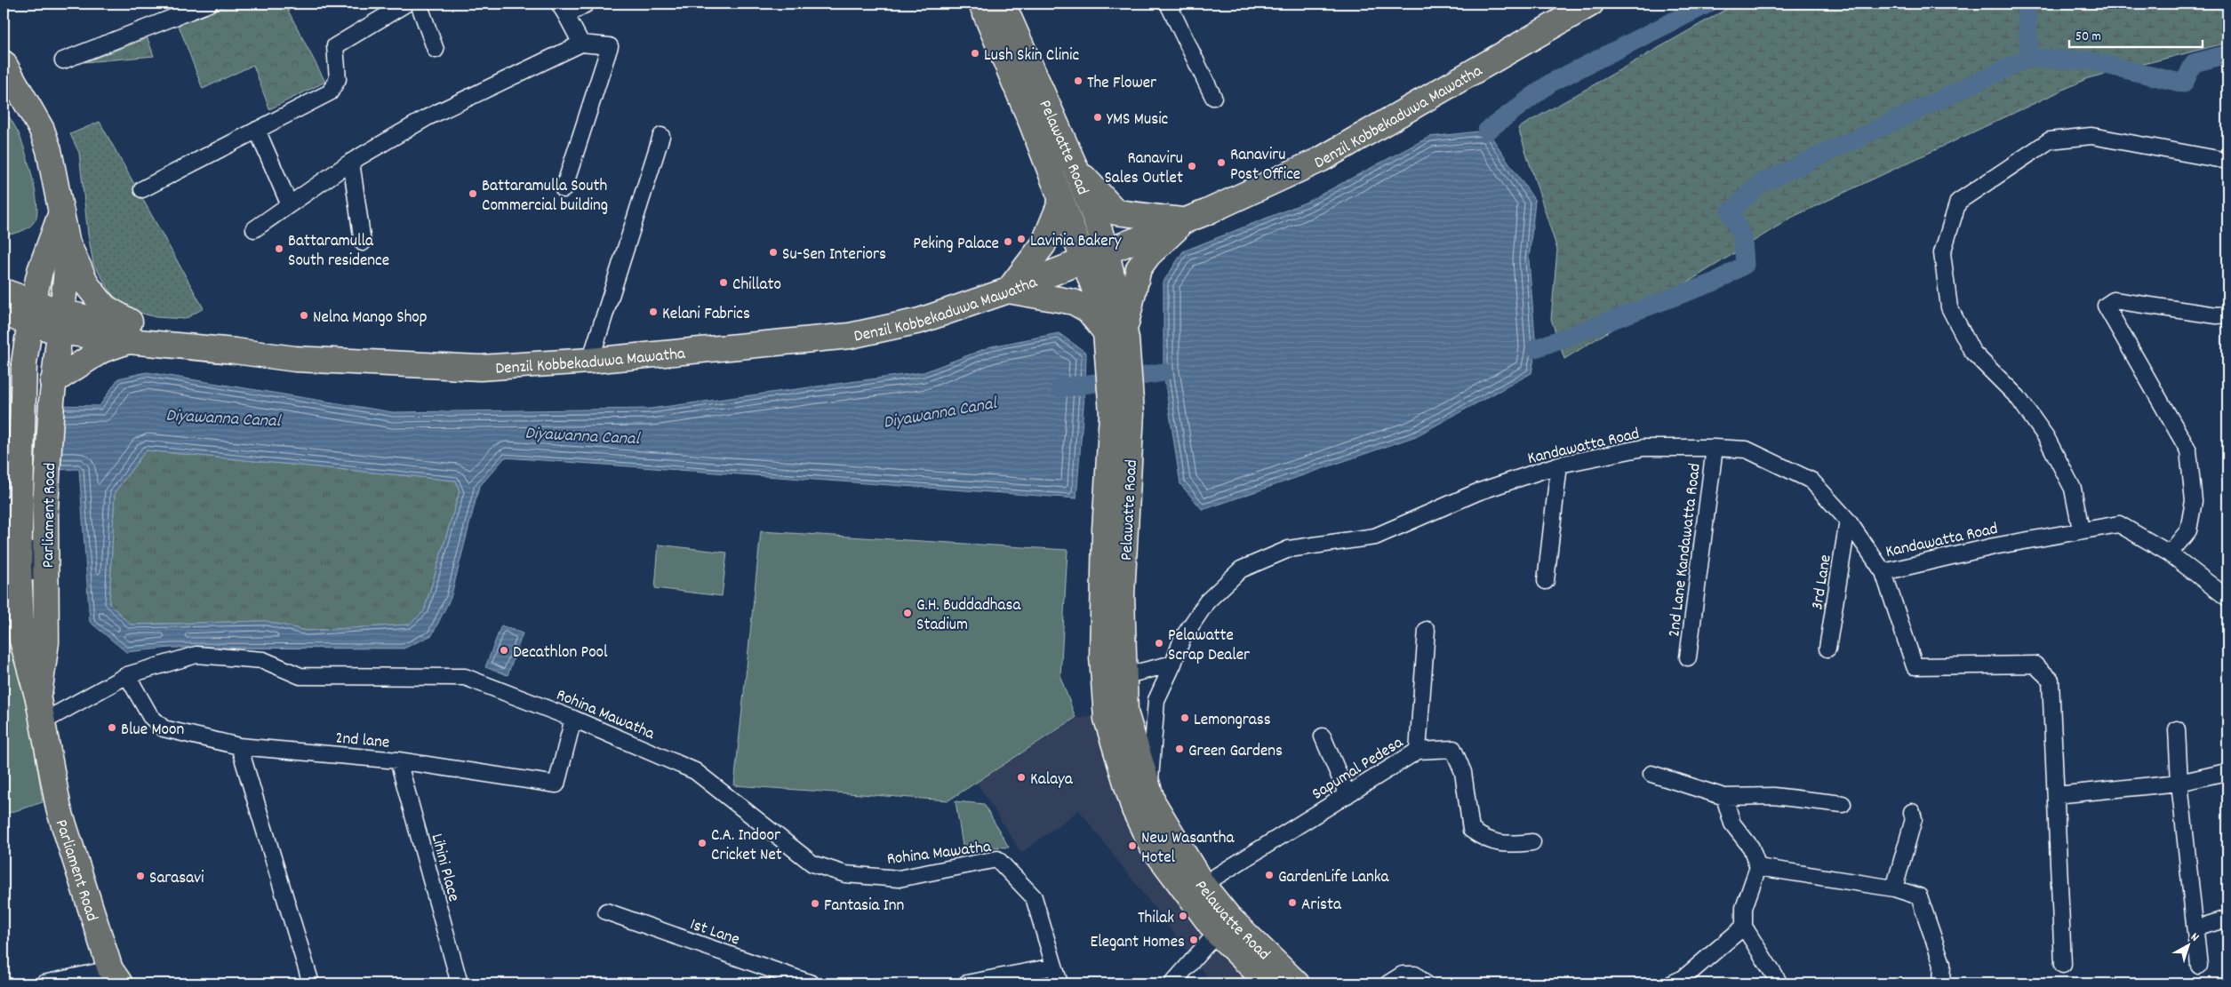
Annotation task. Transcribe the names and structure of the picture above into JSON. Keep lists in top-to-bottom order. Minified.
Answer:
{"streets":{"main road":["Denzil Kobbekaduwa Mawatha","Pelawatte Road","Parliament Road"],"street":["Kandawatta Road","2nd Lane Kandawatta Road","3rd Lane","Rohina Mawatha","2nd lane","Sapumal Pedesa","Lihini Place","1st Lane"]},"crossings":[["Denzil Kobbekaduwa Mawatha","Pelawatte Road"],["Denzil Kobbekaduwa Mawatha","Parliament Road"],["Pelawatte Road","Kandawatta Road"],["Pelawatte Road","Sapumal Pedesa"],["Kandawatta Road","2nd Lane Kandawatta Road"],["Kandawatta Road","3rd Lane"],["Parliament Road","Rohina Mawatha"],["Rohina Mawatha","2nd lane"],["2nd lane","Lihini Place"]],"water":["Diyawanna Canal"],"places":["Lush Skin Clinic","The Flower","YMS Music","Ranaviru Post Office","Ranaviru Sales Outlet","Battaramulla South Commercial building","Lavinia Bakery","Peking Palace","Battaramulla South residence","Su-Sen Interiors","Chillato","Kelani Fabrics","Nelna Mango Shop","G.H. Buddadhasa Stadium","Pelawatte Scrap Dealer","Decathlon Pool","Lemongrass","Blue Moon","Green Gardens","Kalaya","C.A. Indoor Cricket Net","New Wasantha Hotel","GardenLife Lanka","Sarasavi","Arista","Fantasia Inn","Thilak","Elegant Homes"],"scale_bar":"50 m","north":"top right"}
